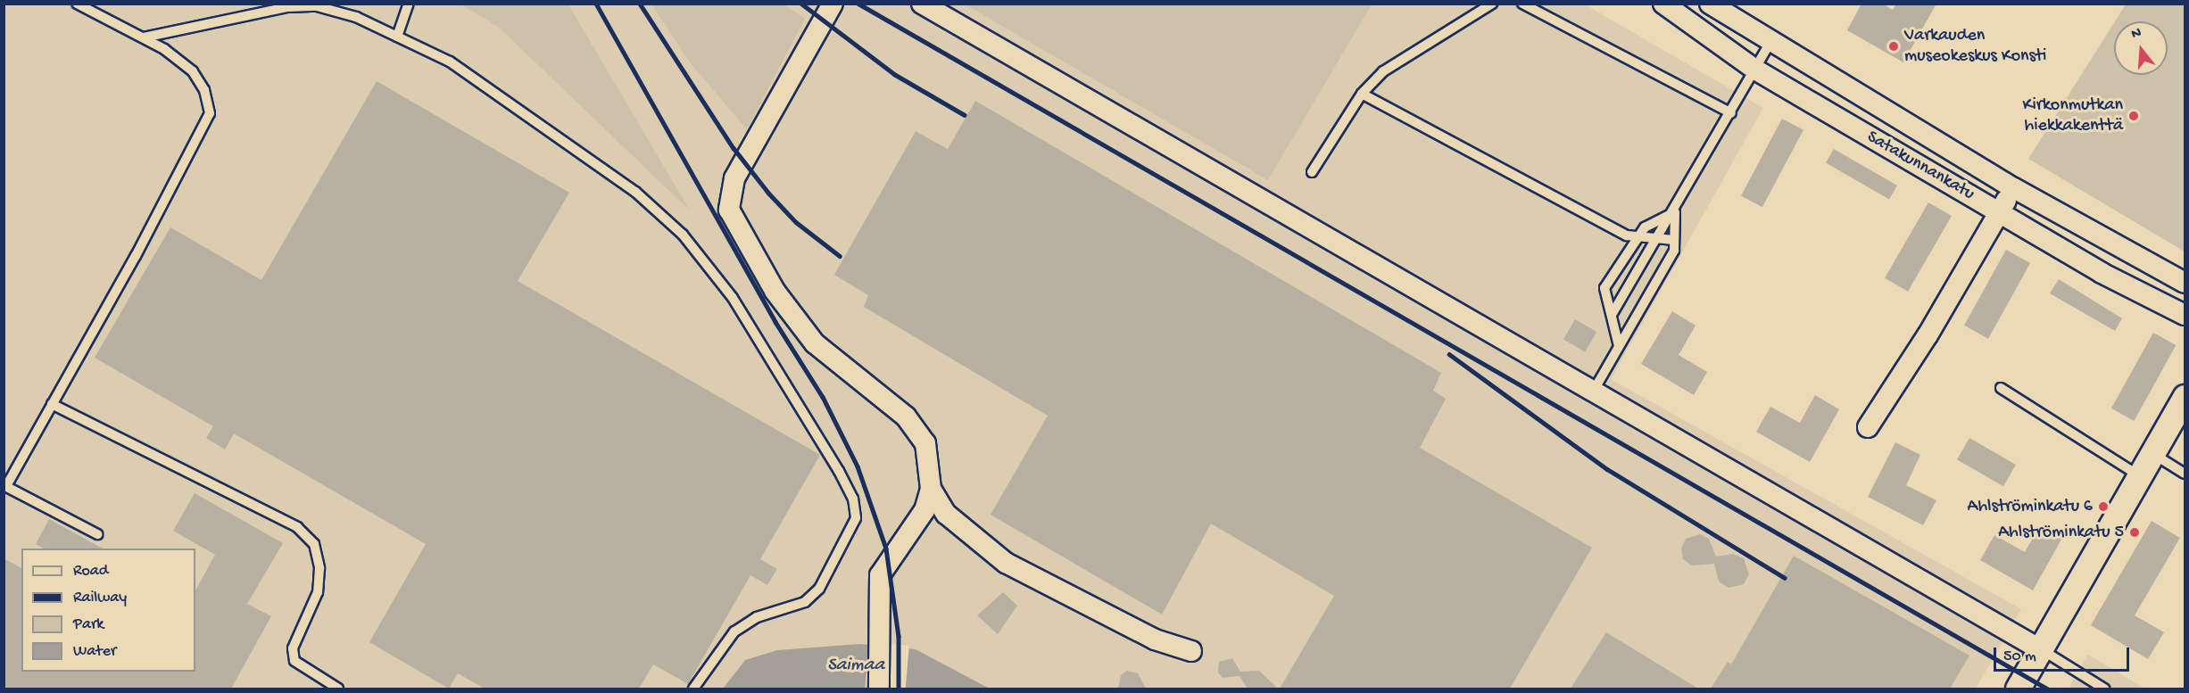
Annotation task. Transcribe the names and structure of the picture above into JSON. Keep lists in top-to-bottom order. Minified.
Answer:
{"streets":{"street":["Satakunnankatu"]},"water":["Saimaa"],"places":["Varkauden museokeskus Konsti","Kirkonmutkan hiekkakenttä","Ahlströminkatu 6","Ahlströminkatu 5"],"legend":["Road","Railway","Park","Water"],"scale_bar":"50 m","north":"top"}
